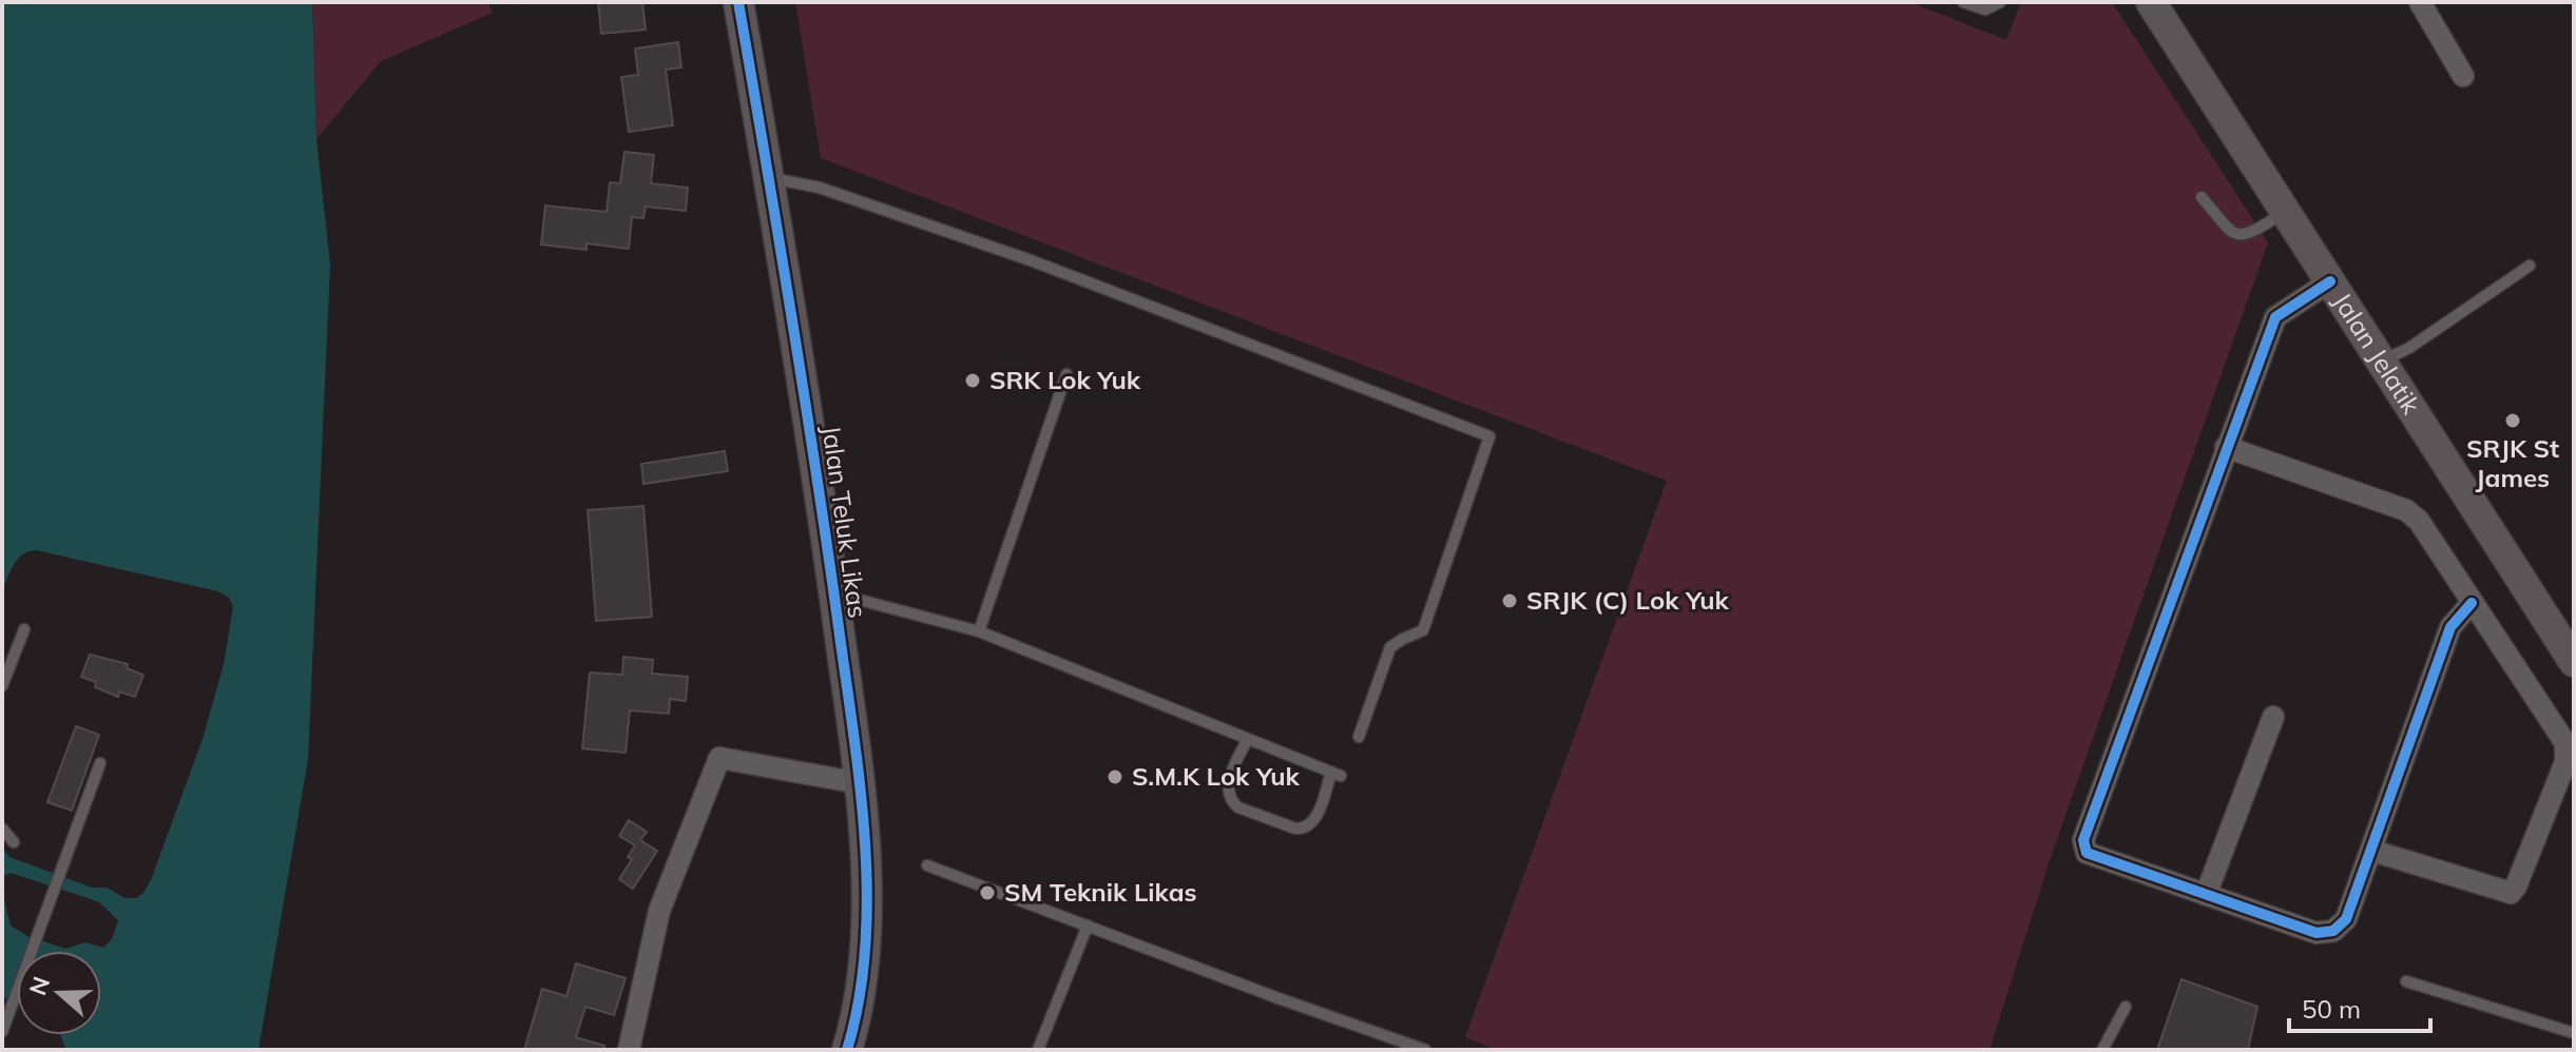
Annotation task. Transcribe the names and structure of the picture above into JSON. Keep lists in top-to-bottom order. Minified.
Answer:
{"streets":{"street":["Jalan Jelatik","Jalan Teluk Likas"]},"places":["SRK Lok Yuk","SRJK St James","SRJK (C) Lok Yuk","S.M.K Lok Yuk","SM Teknik Likas"],"scale_bar":"50 m","north":"left"}
